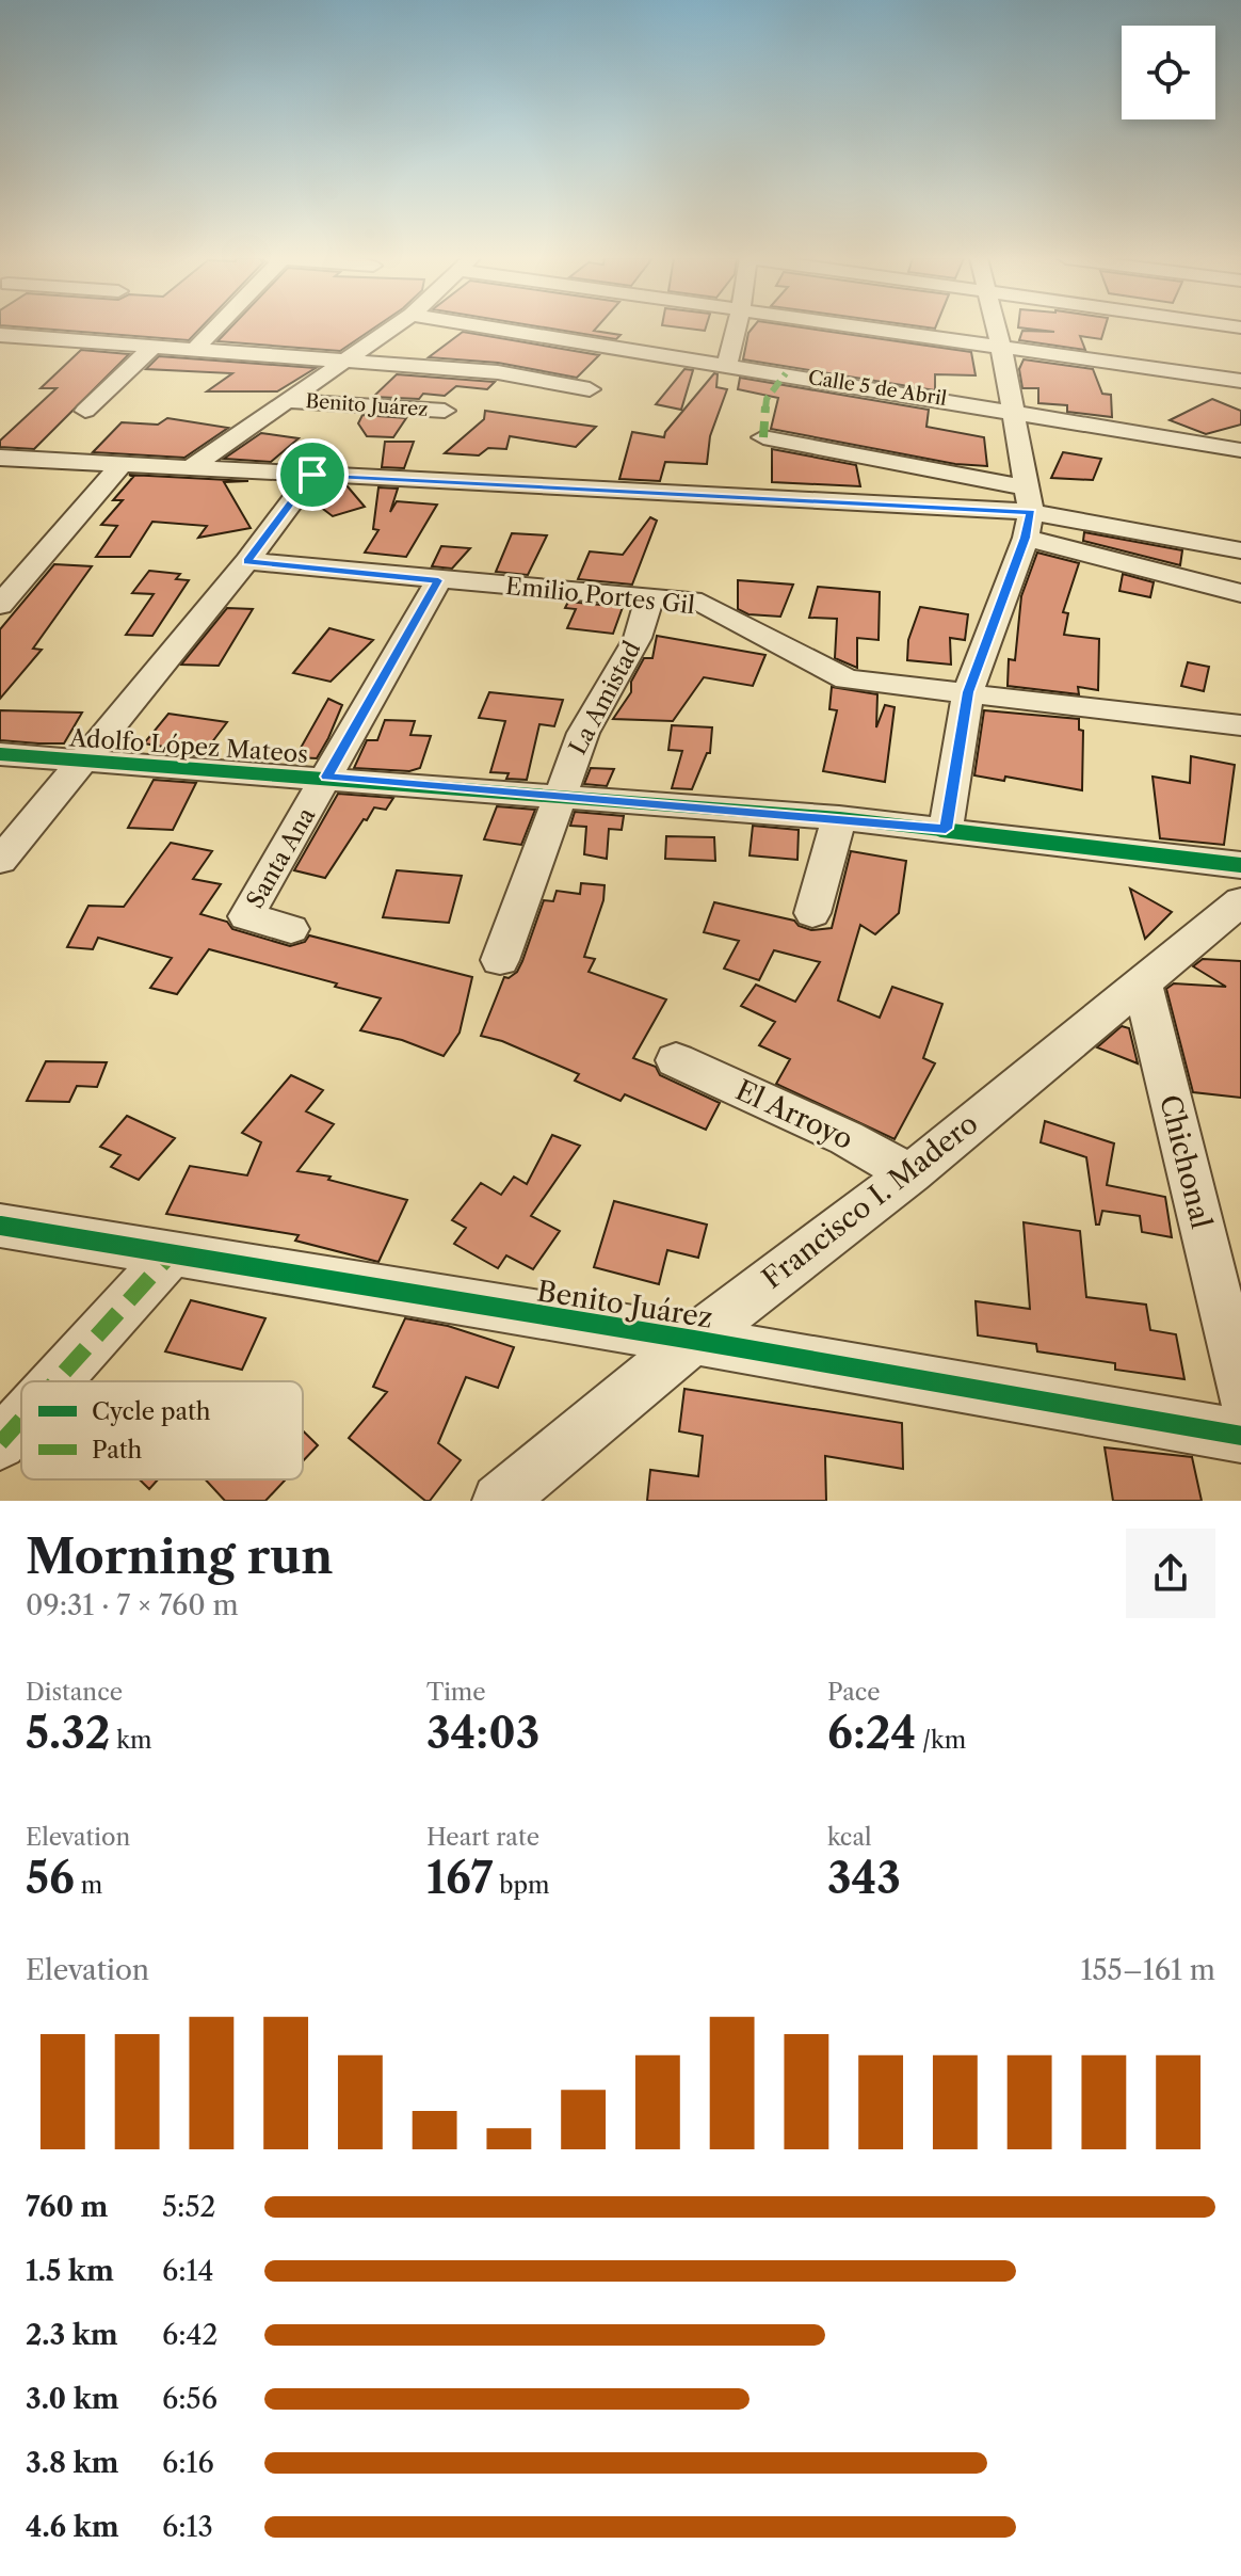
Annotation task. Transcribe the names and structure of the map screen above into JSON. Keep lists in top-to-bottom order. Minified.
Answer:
{"streets":{"street":["Calle 5 de Abril","Benito Juárez","Emilio Portes Gil","La Amistad","Adolfo López Mateos","Santa Ana","El Arroyo","Chichonal","Francisco I. Madero"]},"crossings":[["Benito Juárez","Francisco I. Madero"],["Emilio Portes Gil","La Amistad"],["Emilio Portes Gil","Santa Ana"],["La Amistad","Adolfo López Mateos"],["Adolfo López Mateos","Santa Ana"],["El Arroyo","Francisco I. Madero"],["Chichonal","Francisco I. Madero"]],"legend":["Cycle path","Path"],"page":{"heading":["Morning run","09:31 · 7 × 760 m"],"stats":[["Distance","5.32 km"],["Time","34:03"],["Pace","6:24 /km"],["Elevation","56 m"],["Heart rate","167 bpm"],["kcal","343"]],"chart":["Elevation","155–161 m"],"list":[{"name":"760 m","note":"5:52"},{"name":"1.5 km","note":"6:14"},{"name":"2.3 km","note":"6:42"},{"name":"3.0 km","note":"6:56"},{"name":"3.8 km","note":"6:16"},{"name":"4.6 km","note":"6:13"}]}}
